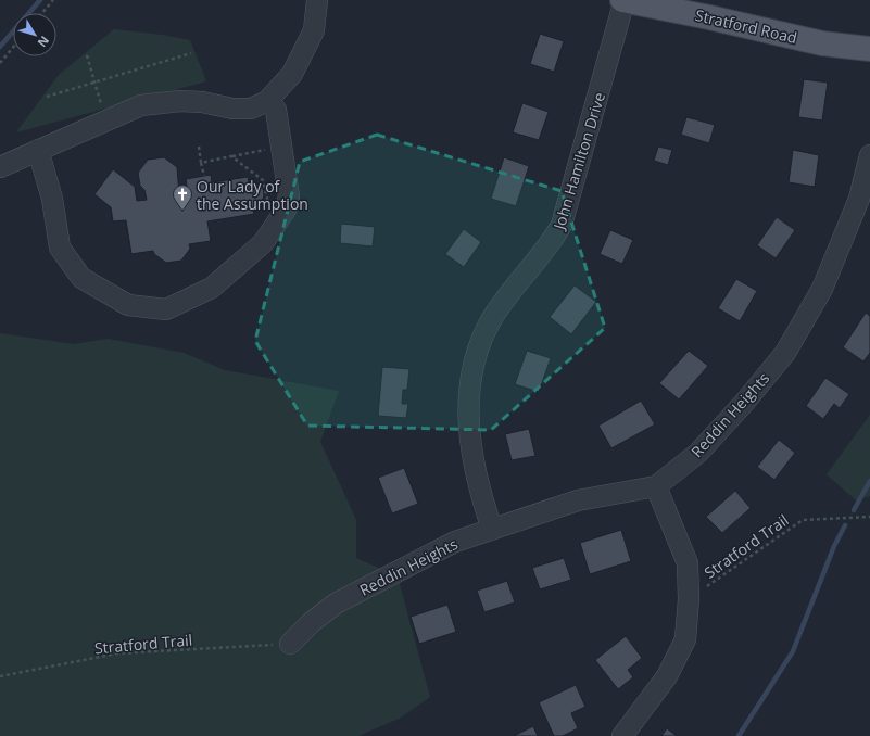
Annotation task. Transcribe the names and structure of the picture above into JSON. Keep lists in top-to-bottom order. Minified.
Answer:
{"streets":{"main road":["Stratford Road"],"street":["John Hamilton Drive","Reddin Heights"],"path":["Stratford Trail"]},"crossings":[["Stratford Road","John Hamilton Drive"],["John Hamilton Drive","Reddin Heights"],["Reddin Heights","Stratford Trail"]],"places":{"church":["Our Lady of the Assumption"]},"north":"bottom right"}
